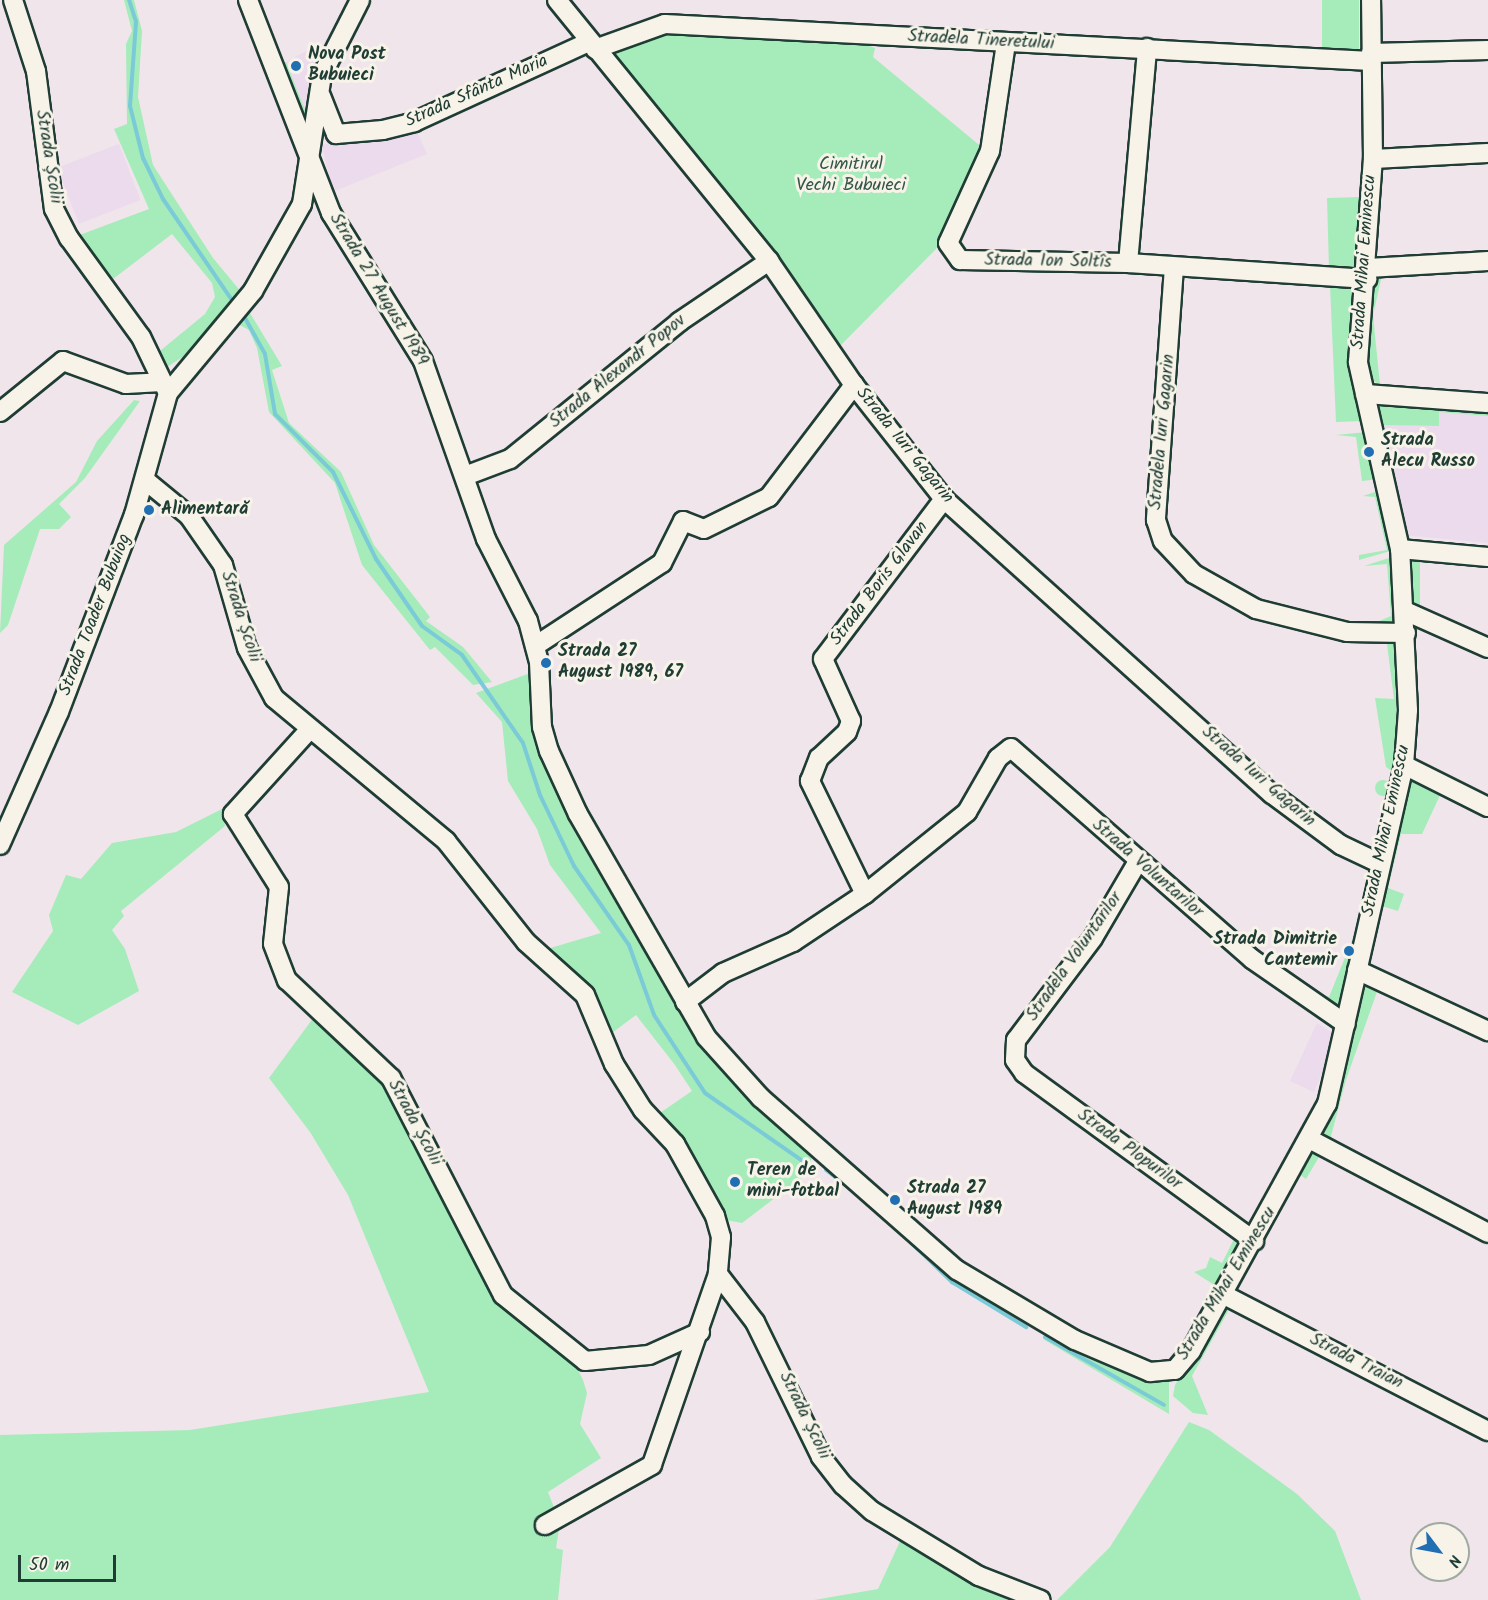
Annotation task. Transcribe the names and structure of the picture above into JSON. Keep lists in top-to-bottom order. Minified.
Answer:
{"streets":{"street":["Stradela Tineretului","Strada Sfânta Maria","Strada Școlii","Strada Ion Soltîs","Strada Mihai Eminescu","Strada 27 August 1989","Strada Alexandr Popov","Stradela Iuri Gagarin","Strada Iuri Gagarin","Strada Boris Glavan","Strada Toader Bubuiog","Strada Voluntarilor","Stradela Voluntarilor","Strada Plopurilor","Strada Traian"]},"crossings":[["Stradela Tineretului","Strada Sfânta Maria"],["Stradela Tineretului","Strada Ion Soltîs"],["Stradela Tineretului","Strada Mihai Eminescu"],["Stradela Tineretului","Strada Iuri Gagarin"],["Strada Sfânta Maria","Strada Iuri Gagarin"],["Strada Sfânta Maria","Strada Toader Bubuiog"],["Strada Școlii","Strada Toader Bubuiog"],["Strada Ion Soltîs","Strada Mihai Eminescu"],["Strada Ion Soltîs","Stradela Iuri Gagarin"],["Strada Mihai Eminescu","Strada 27 August 1989"],["Strada Mihai Eminescu","Stradela Iuri Gagarin"],["Strada Mihai Eminescu","Strada Iuri Gagarin"],["Strada Mihai Eminescu","Strada Voluntarilor"],["Strada Mihai Eminescu","Strada Plopurilor"],["Strada Mihai Eminescu","Strada Traian"],["Strada 27 August 1989","Strada Alexandr Popov"],["Strada 27 August 1989","Strada Toader Bubuiog"],["Strada Alexandr Popov","Strada Iuri Gagarin"],["Strada Iuri Gagarin","Strada Boris Glavan"],["Strada Boris Glavan","Strada Voluntarilor"],["Strada Voluntarilor","Stradela Voluntarilor"],["Stradela Voluntarilor","Strada Plopurilor"]],"parks":["Cimitirul Vechi Bubuieci"],"places":["Nova Post Bubuieci","Strada Alecu Russo","Alimentară","Strada 27 August 1989, 67","Strada Dimitrie Cantemir","Teren de mini-fotbal","Strada 27 August 1989"],"scale_bar":"50 m","north":"bottom right"}
